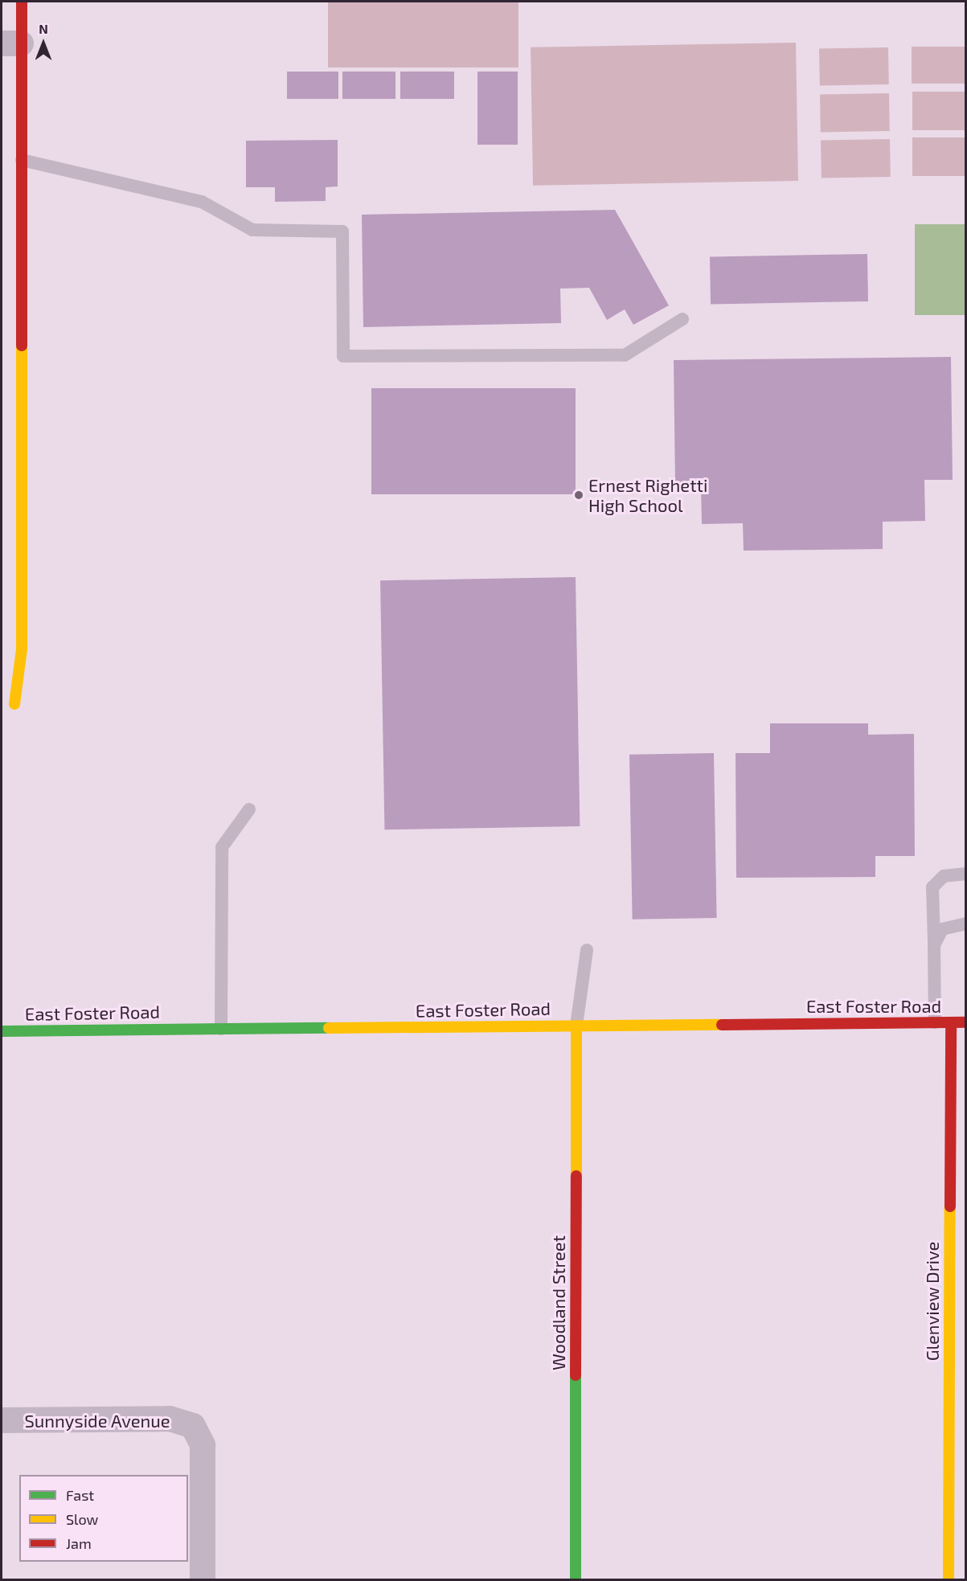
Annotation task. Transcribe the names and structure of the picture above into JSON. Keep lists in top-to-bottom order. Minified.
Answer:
{"streets":{"street":["East Foster Road","Glenview Drive","Woodland Street","Sunnyside Avenue"]},"crossings":[["East Foster Road","Glenview Drive"],["East Foster Road","Woodland Street"]],"places":["Ernest Righetti High School"],"legend":["Fast","Slow","Jam"],"north":"top"}
